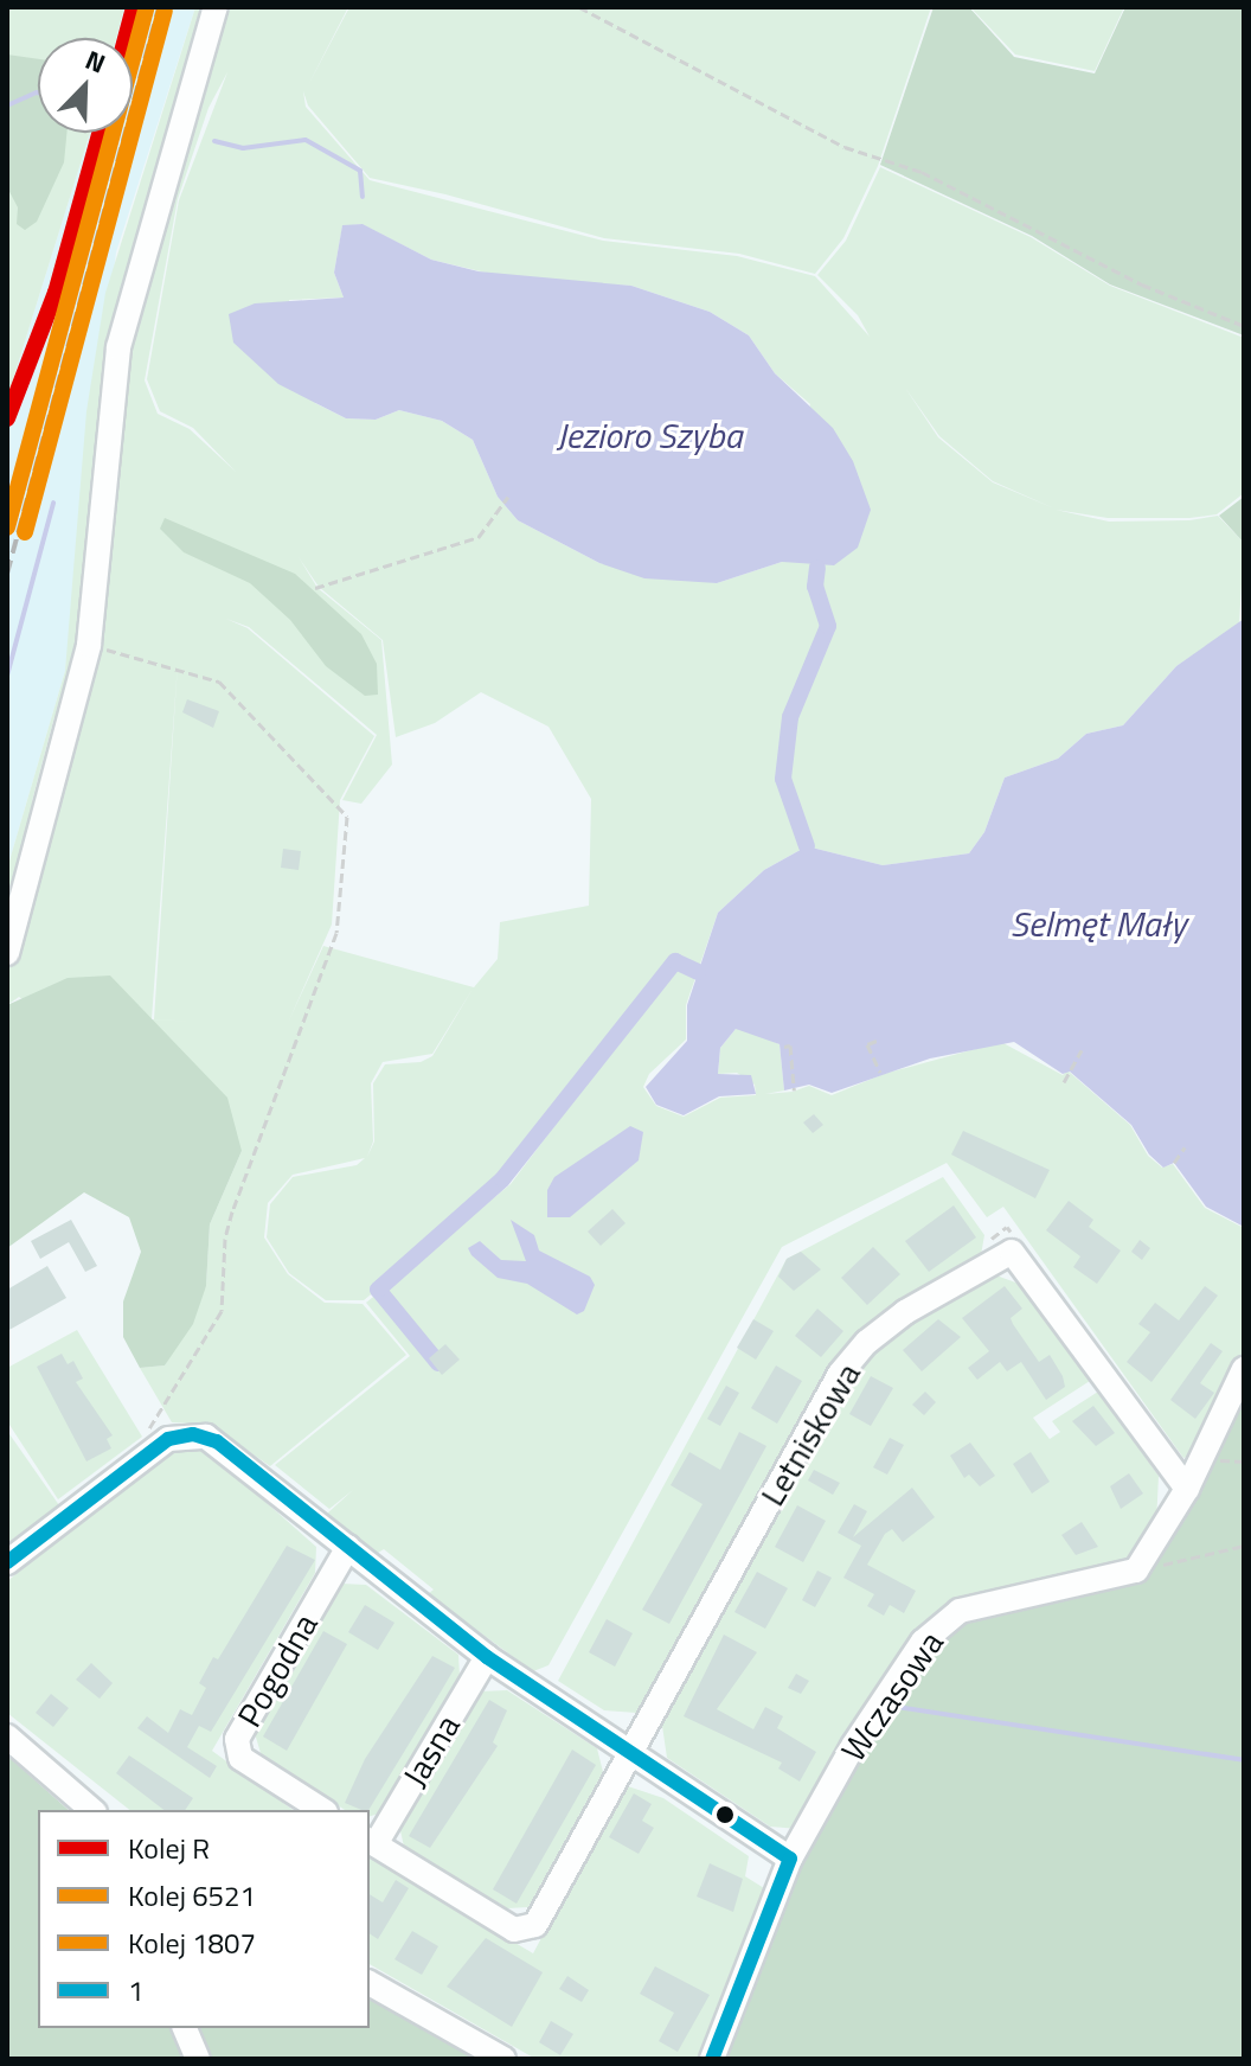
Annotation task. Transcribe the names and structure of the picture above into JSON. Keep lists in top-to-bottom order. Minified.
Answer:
{"streets":{"street":["Letniskowa","Pogodna","Wczasowa","Jasna"]},"crossings":[["Letniskowa","Jasna"]],"water":["Jezioro Szyba","Selmęt Mały"],"lines":["rail line R","rail line 6521","rail line 1807","transit line 1"],"legend":["Kolej R","Kolej 6521","Kolej 1807","1"],"north":"top right"}
